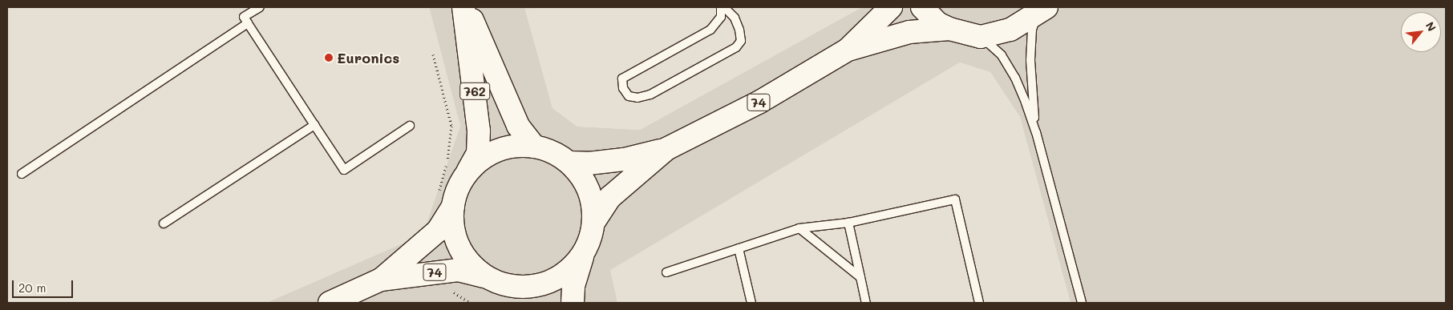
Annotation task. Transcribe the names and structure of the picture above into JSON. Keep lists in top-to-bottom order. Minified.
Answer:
{"streets":{"main road":["762","74"]},"crossings":[["762","74"]],"places":["Euronics"],"scale_bar":"20 m","north":"top right"}
